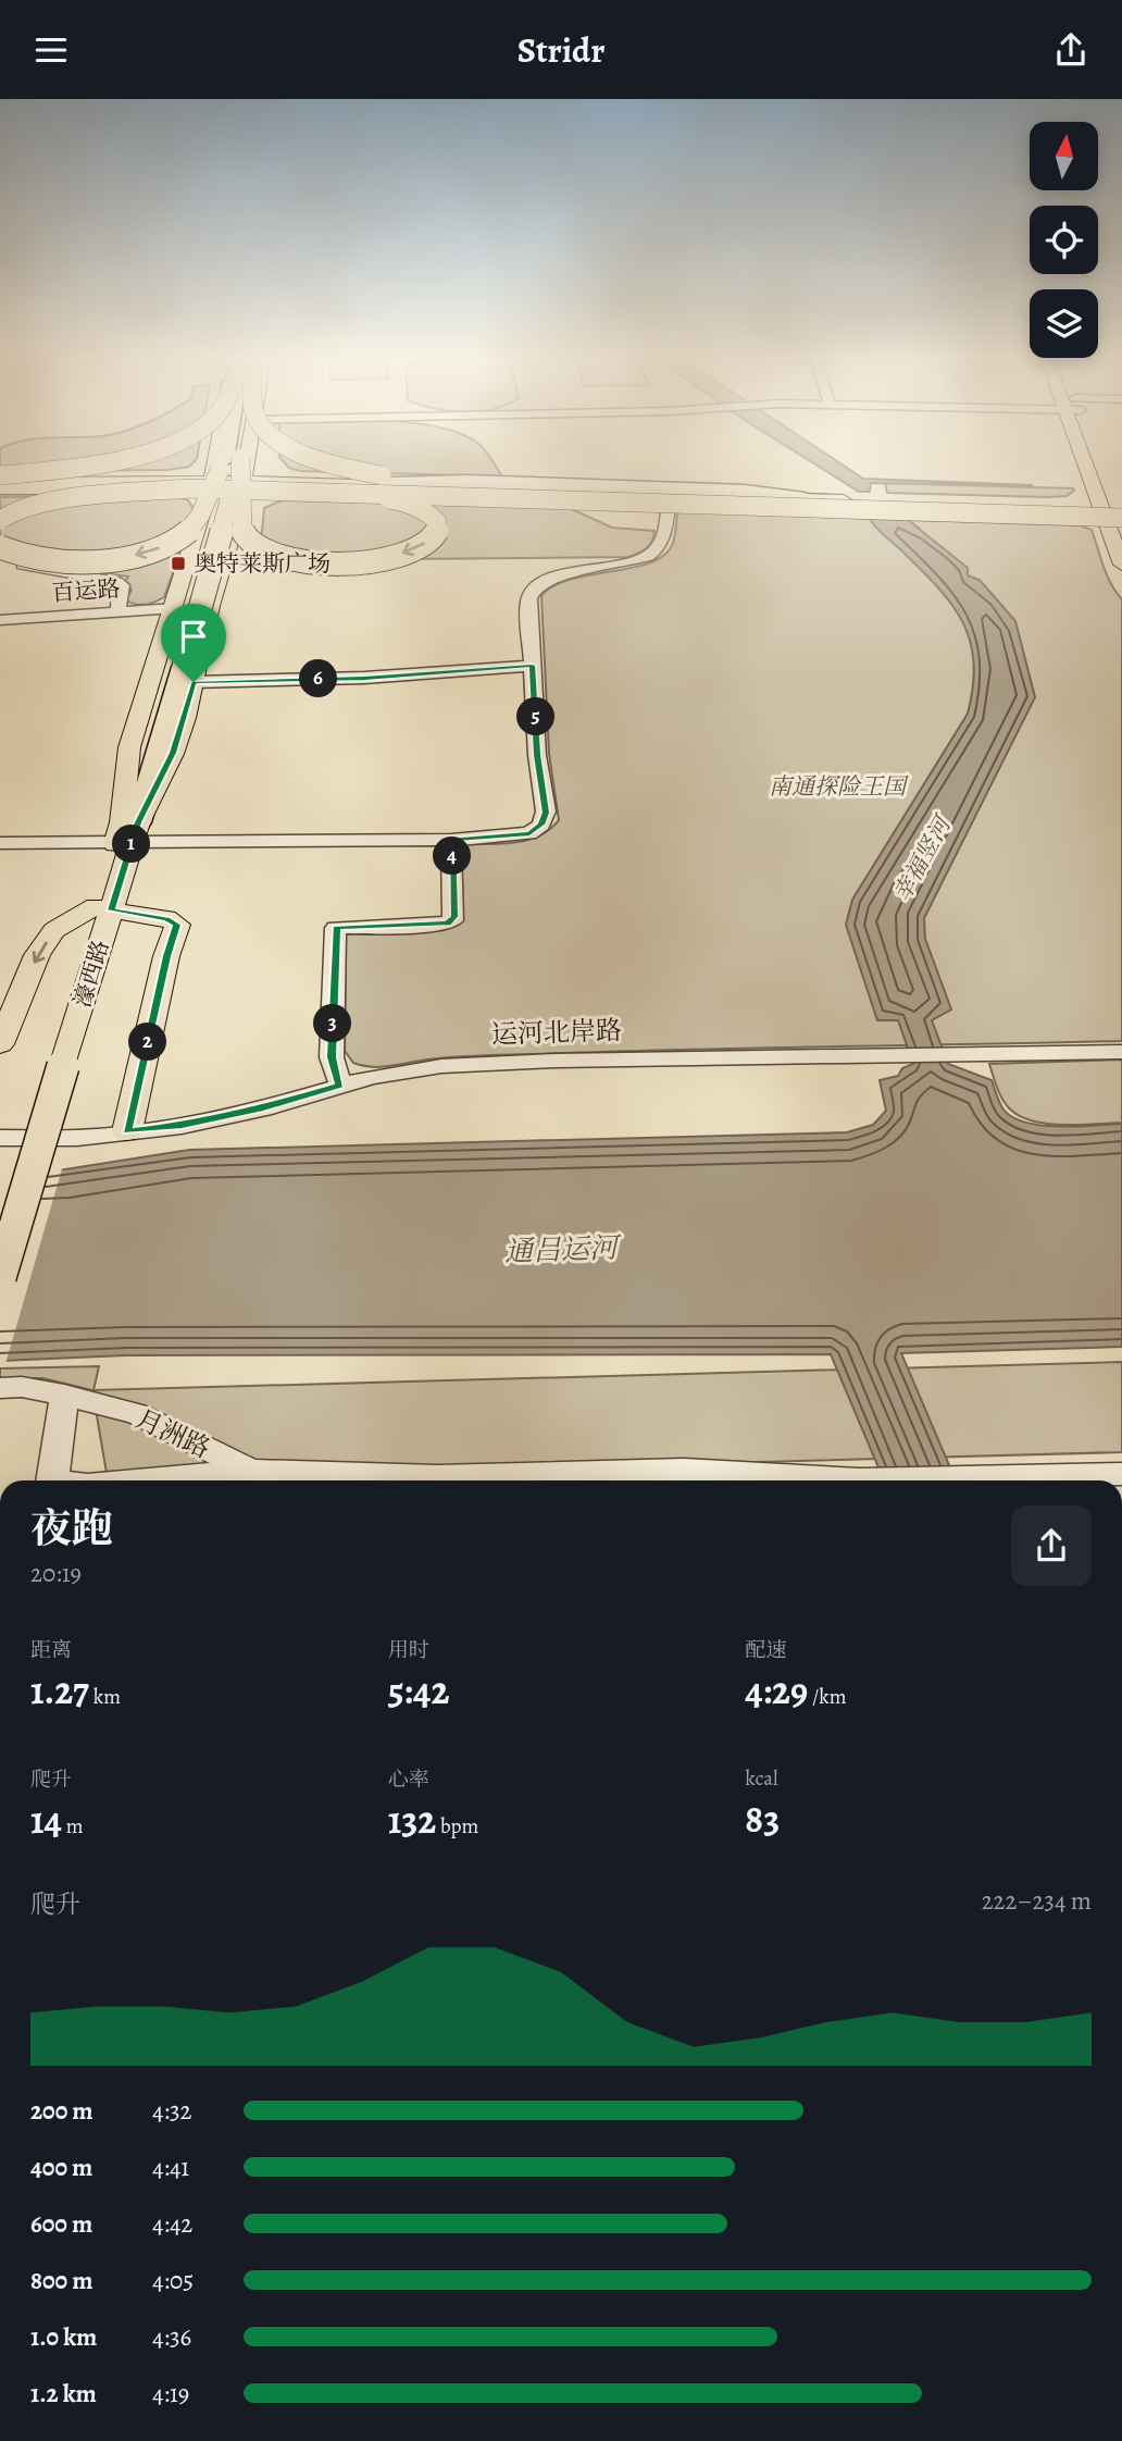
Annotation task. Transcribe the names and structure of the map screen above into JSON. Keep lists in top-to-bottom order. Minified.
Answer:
{"streets":{"main road":["濠西路"],"street":["百运路","运河北岸路","月洲路"]},"crossings":[["百运路","濠西路"]],"water":["幸福竖河","通吕运河"],"parks":["南通探险王国"],"places":{"transit":["奥特莱斯广场"]},"north":"top","page":{"header":"Stridr","pins":["6","5","1","4","3","2"],"heading":["夜跑","20:19"],"stats":[["距离","1.27 km"],["用时","5:42"],["配速","4:29 /km"],["爬升","14 m"],["心率","132 bpm"],["kcal","83"]],"chart":["爬升","222–234 m"],"list":[{"name":"200 m","note":"4:32"},{"name":"400 m","note":"4:41"},{"name":"600 m","note":"4:42"},{"name":"800 m","note":"4:05"},{"name":"1.0 km","note":"4:36"},{"name":"1.2 km","note":"4:19"}]}}
